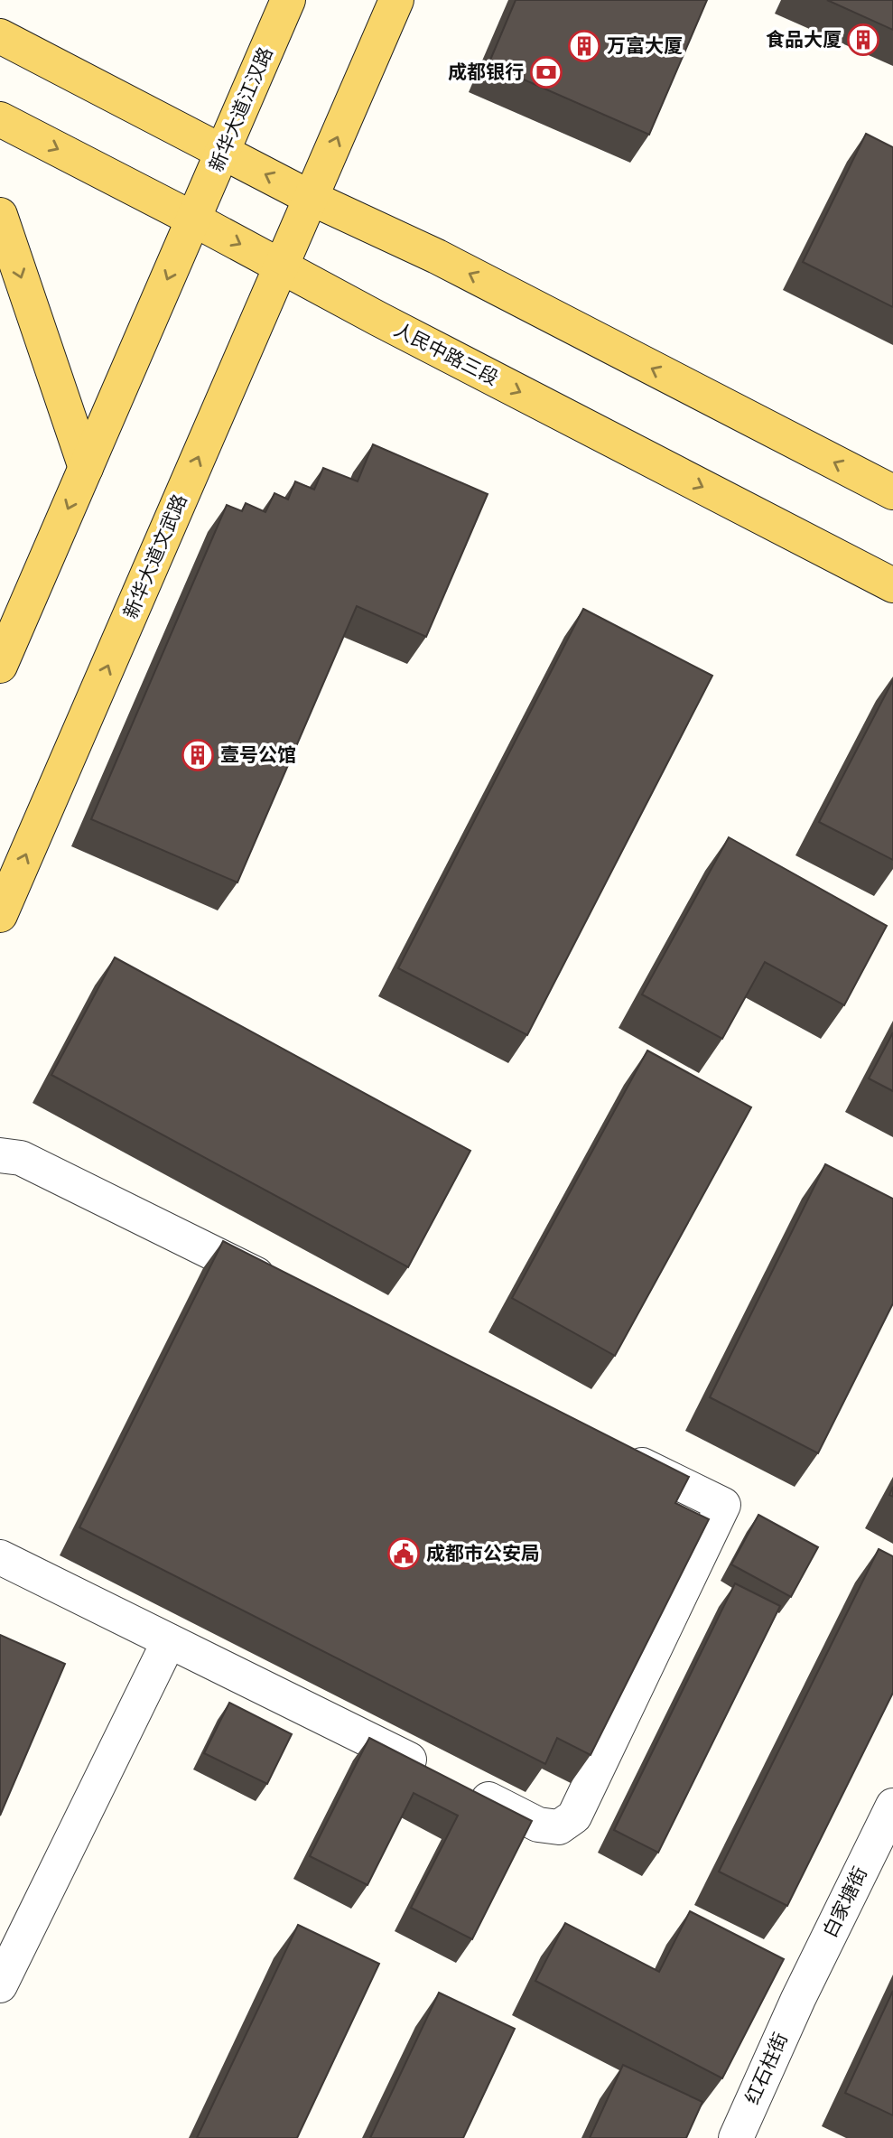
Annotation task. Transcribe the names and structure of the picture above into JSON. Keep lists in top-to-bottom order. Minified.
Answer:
{"streets":{"main road":["新华大道江汉路","人民中路三段","新华大道文武路"],"street":["白家塘街","红石柱街"]},"crossings":[["新华大道江汉路","人民中路三段"],["人民中路三段","新华大道文武路"],["白家塘街","红石柱街"]],"places":{"building":["食品大厦","万富大厦","壹号公馆"],"bank":["成都银行"],"public building":["成都市公安局"]}}
